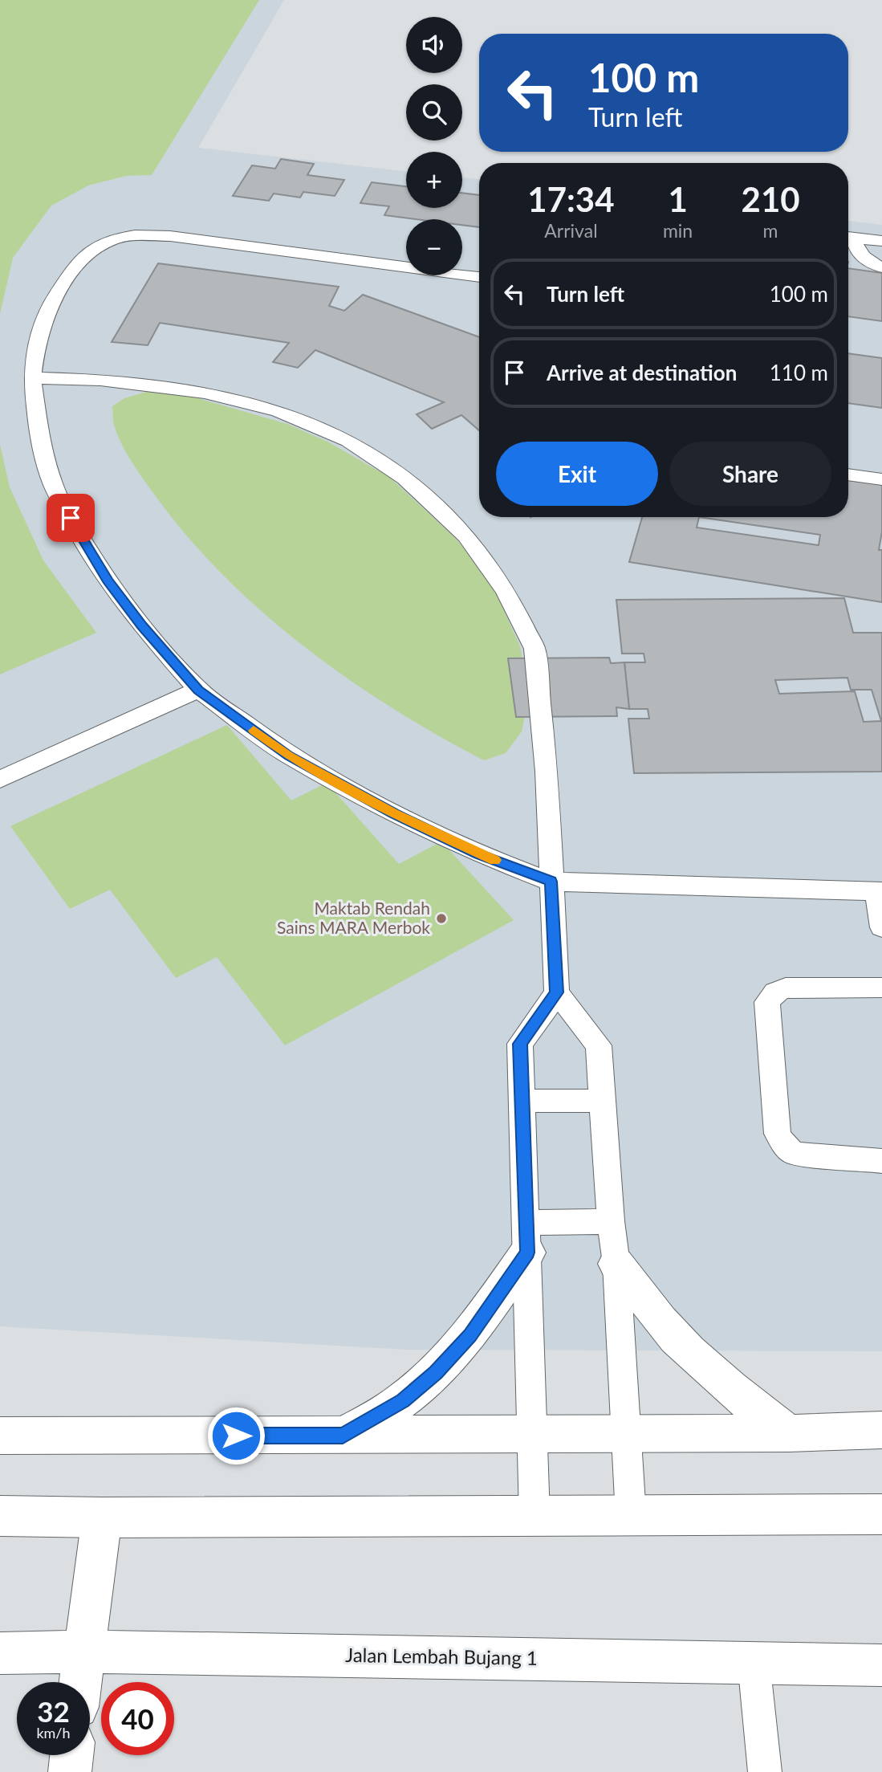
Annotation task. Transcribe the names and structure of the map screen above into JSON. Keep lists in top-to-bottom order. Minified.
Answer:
{"streets":{"street":["Jalan Lembah Bujang 1"]},"places":["Maktab Rendah Sains MARA Merbok"],"page":{"map_buttons":["+","−"],"turn":["100 m","Turn left"],"eta":["17:34","Arrival","1","min","210","m"],"list":[{"name":"Turn left","value":"100 m"},{"name":"Arrive at destination","value":"110 m"}],"buttons":["Exit","Share"],"speed":"32 km/h","limit":"40"}}
